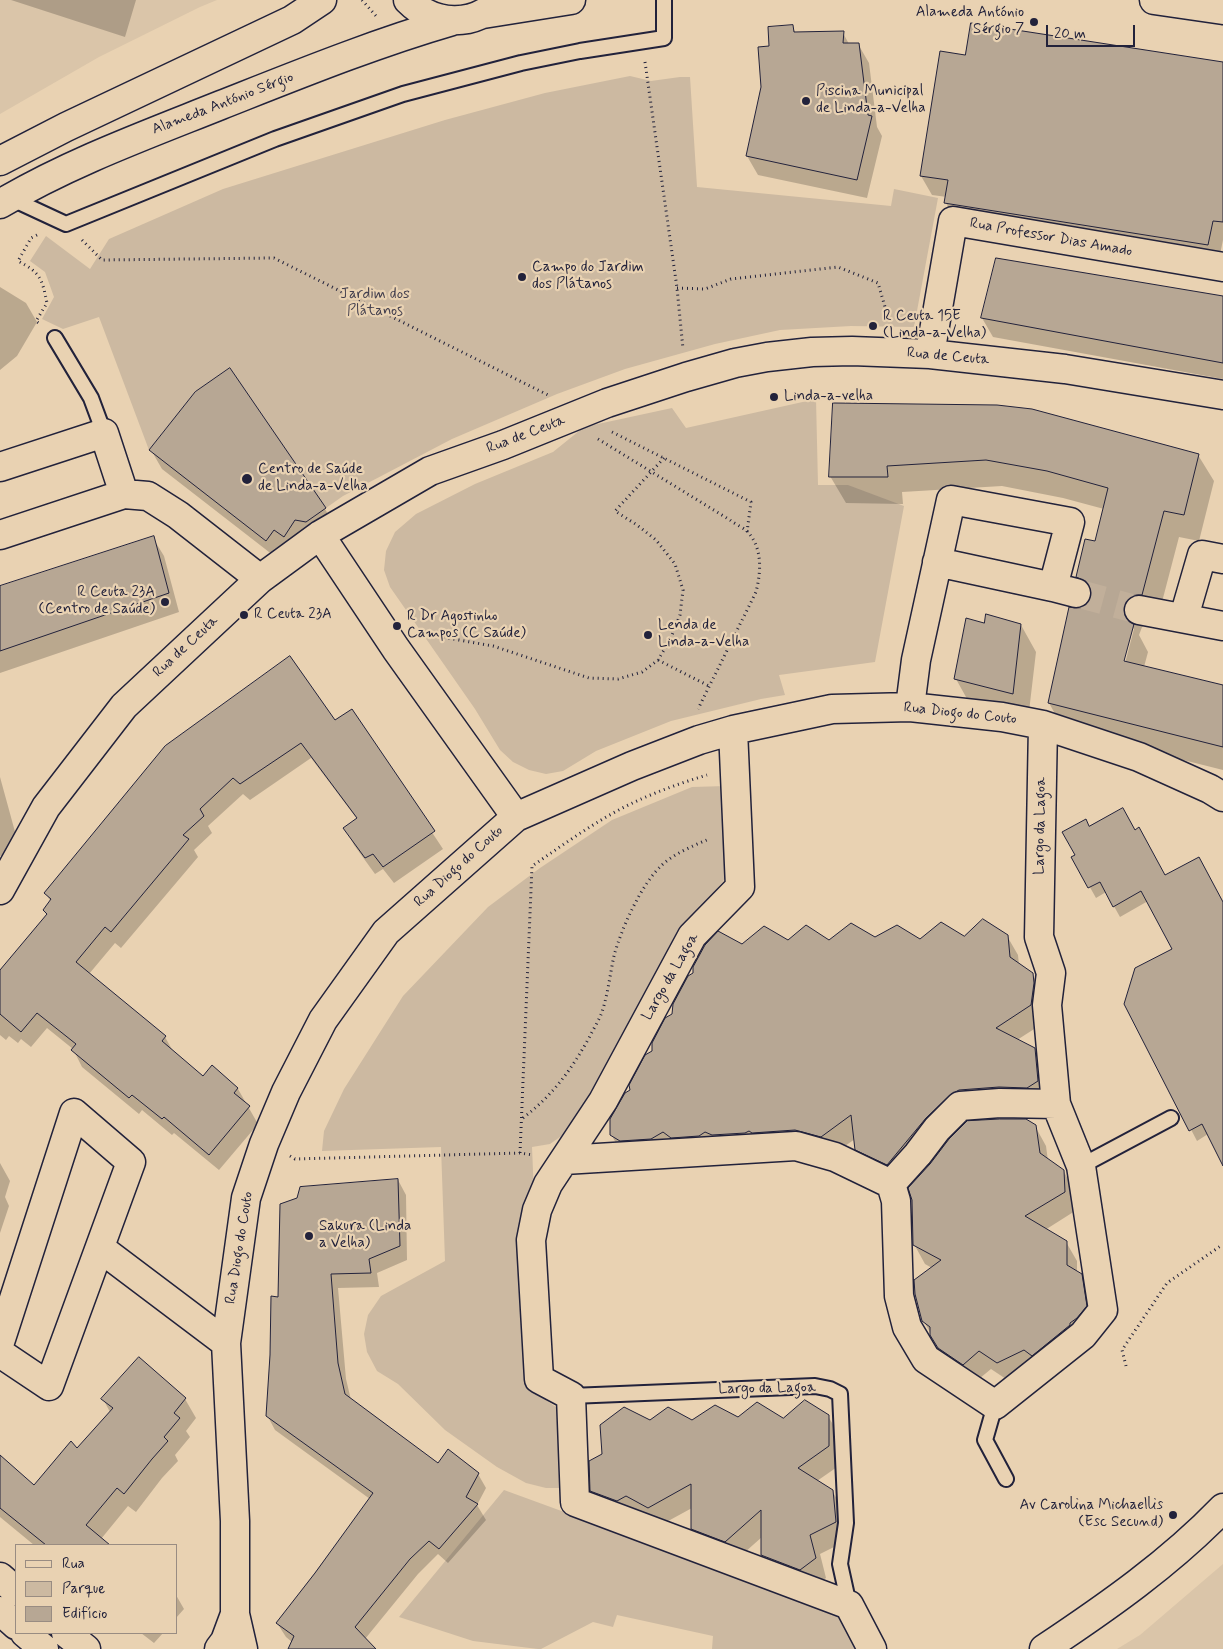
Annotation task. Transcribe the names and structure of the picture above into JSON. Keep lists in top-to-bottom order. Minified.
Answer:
{"streets":{"street":["Alameda António Sérgio","Rua Professor Dias Amado","Rua de Ceuta","Rua Diogo do Couto","Largo da Lagoa"]},"crossings":[["Rua Professor Dias Amado","Rua de Ceuta"],["Rua Diogo do Couto","Largo da Lagoa"]],"parks":["Jardim dos Plátanos"],"places":["Alameda António Sérgio 7","Piscina Municipal de Linda-a-Velha","Campo do Jardim dos Plátanos","R Ceuta 15E (Linda-a-Velha)","Linda-a-velha","Centro de Saúde de Linda-a-Velha","R Ceuta 23A (Centro de Saúde)","R Ceuta 23A","R Dr Agostinho Campos (C Saúde)","Lenda de Linda-a-Velha","Sakura (Linda a Velha)","Av Carolina Michaellis (Esc Secund)"],"legend":["Rua","Parque","Edifício"],"scale_bar":"20 m"}
